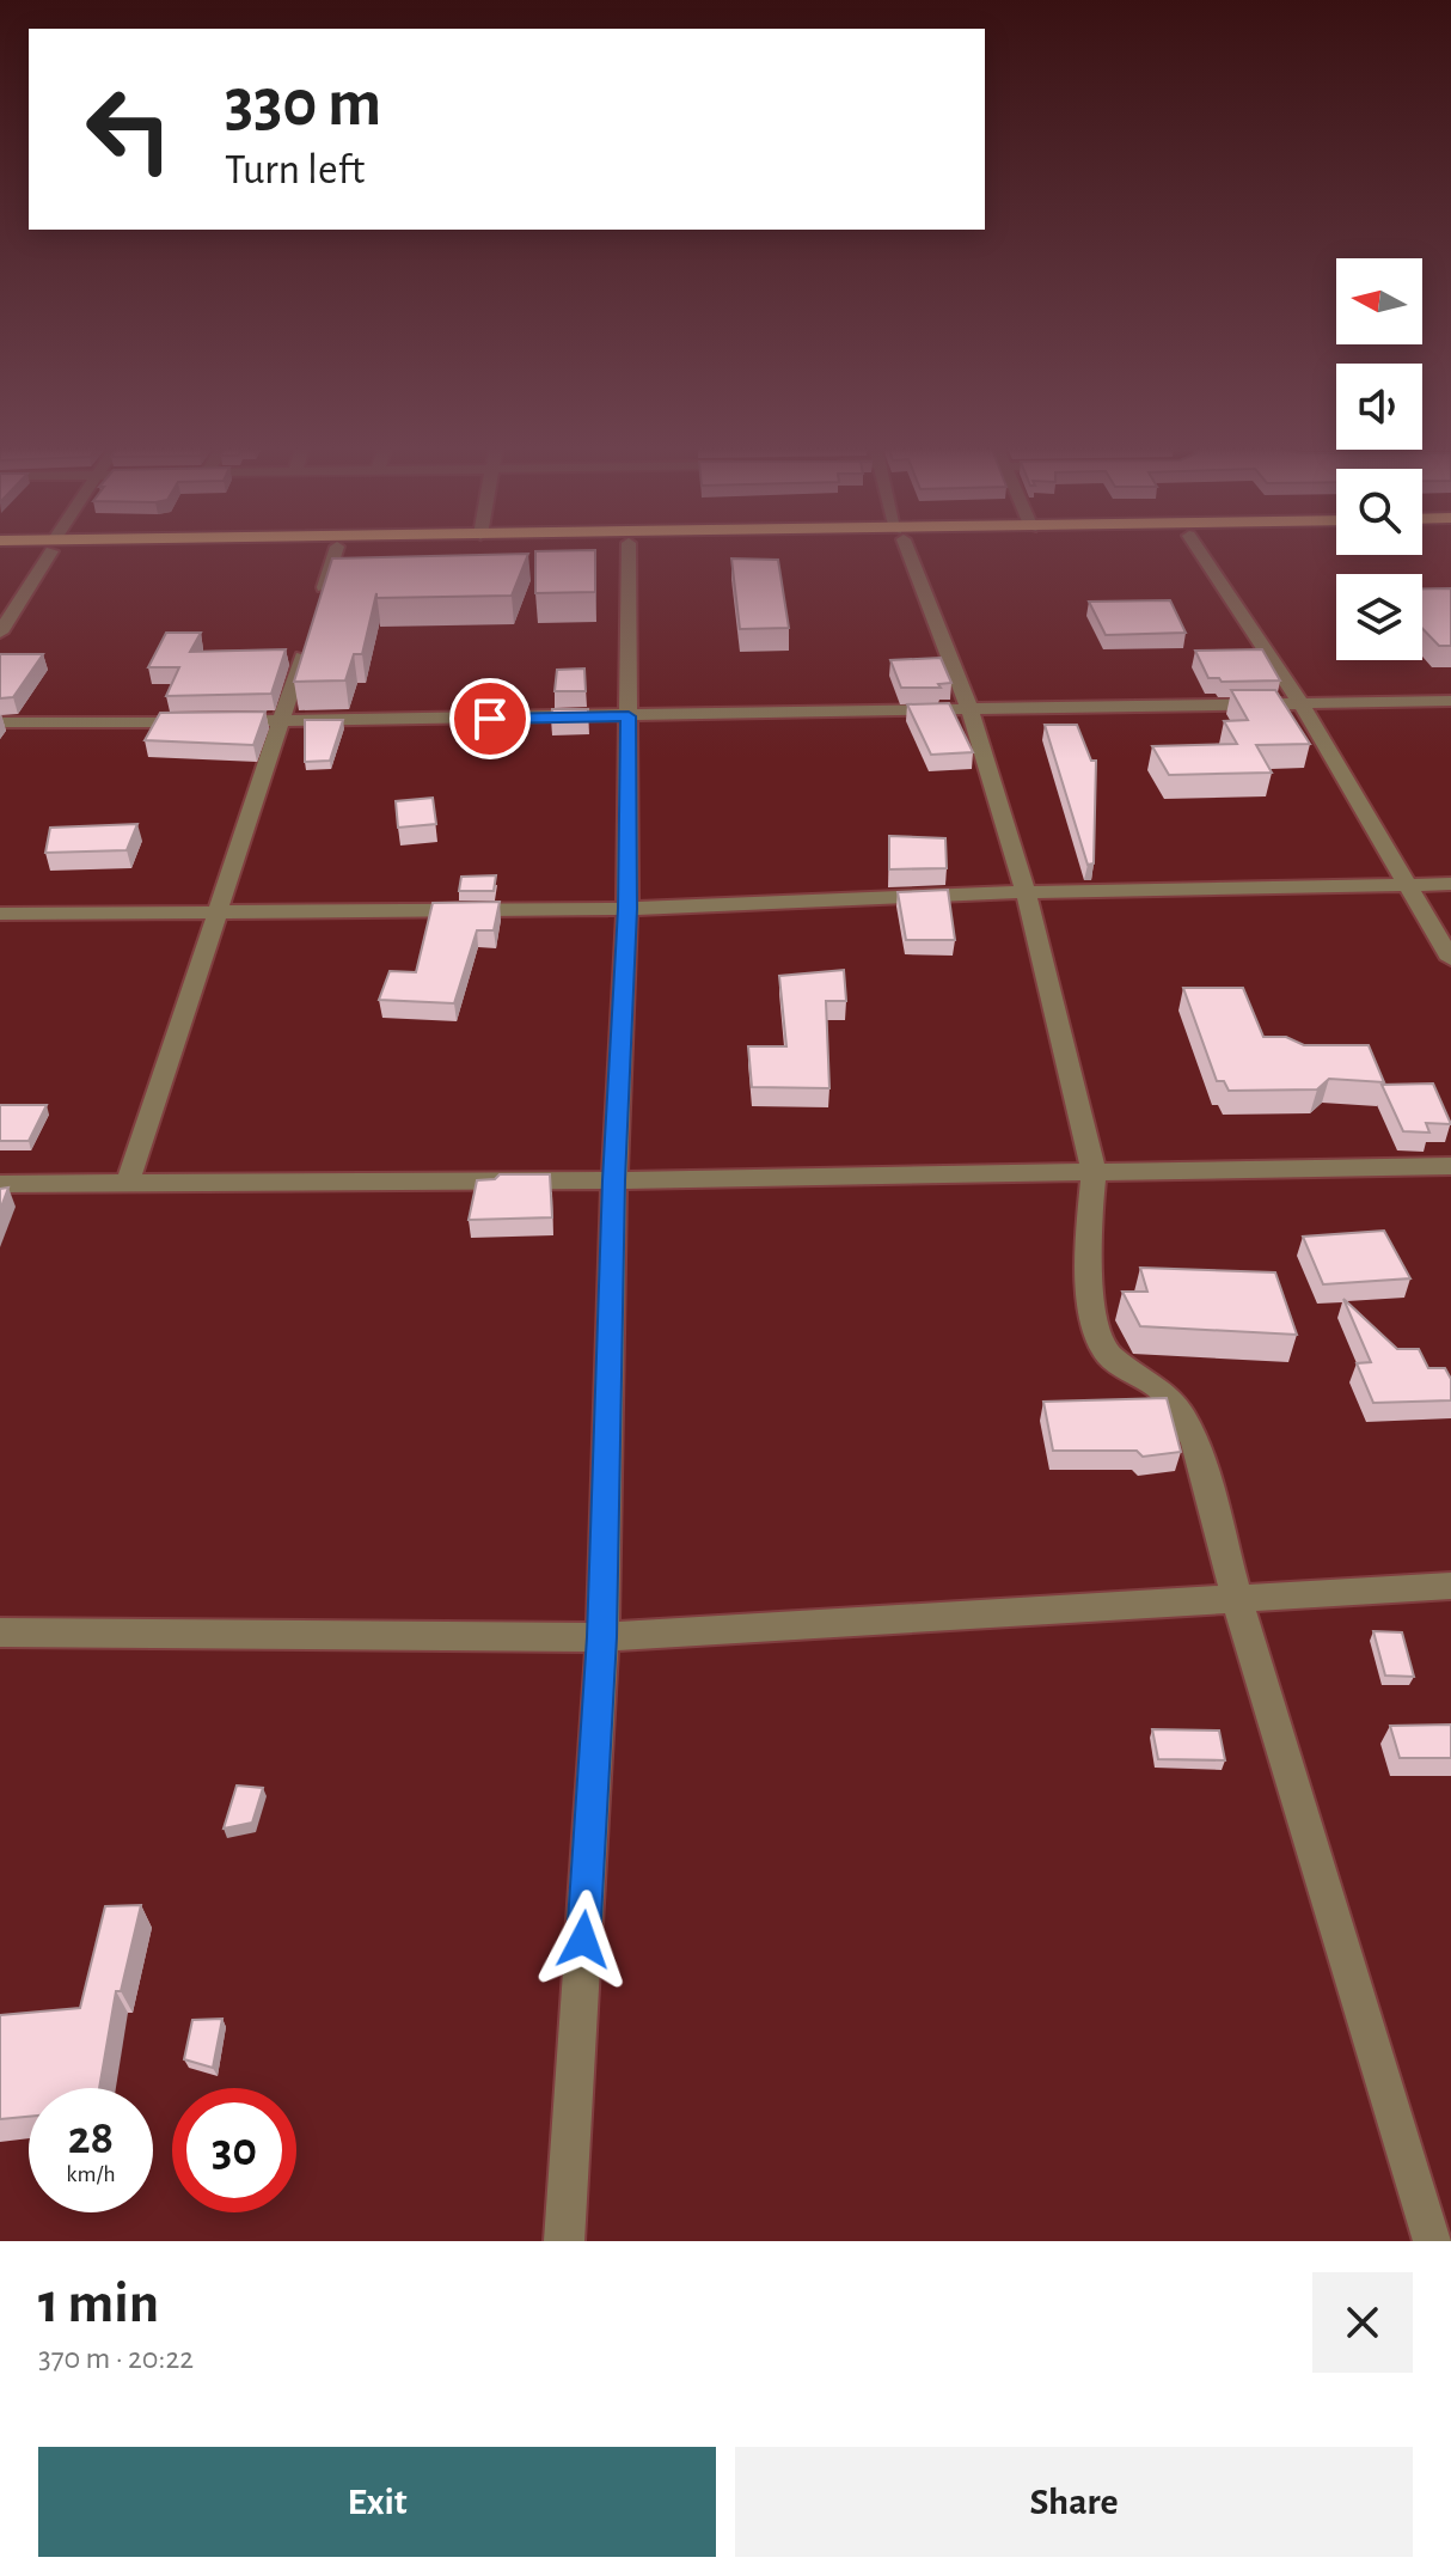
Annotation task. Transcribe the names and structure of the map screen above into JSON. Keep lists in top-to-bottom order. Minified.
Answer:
{"north":"left","page":{"turn":["330 m","Turn left"],"speed":"28 km/h","limit":"30","heading":["1 min","370 m · 20:22"],"buttons":["Exit","Share"]}}
